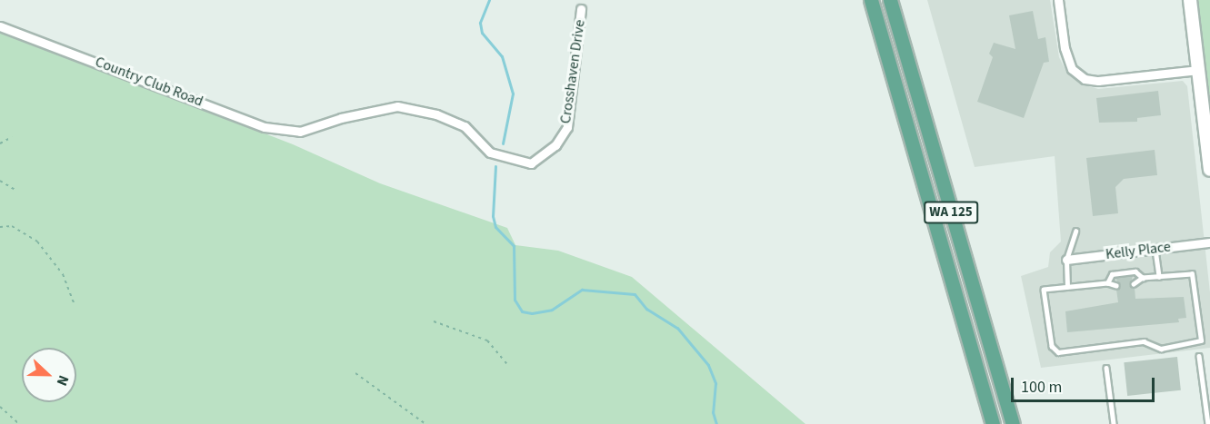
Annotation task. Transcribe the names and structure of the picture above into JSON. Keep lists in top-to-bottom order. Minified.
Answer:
{"streets":{"main road":["WA 125"],"street":["Crosshaven Drive","Country Club Road","Kelly Place"]},"crossings":[["Crosshaven Drive","Country Club Road"]],"scale_bar":"100 m","north":"right"}
